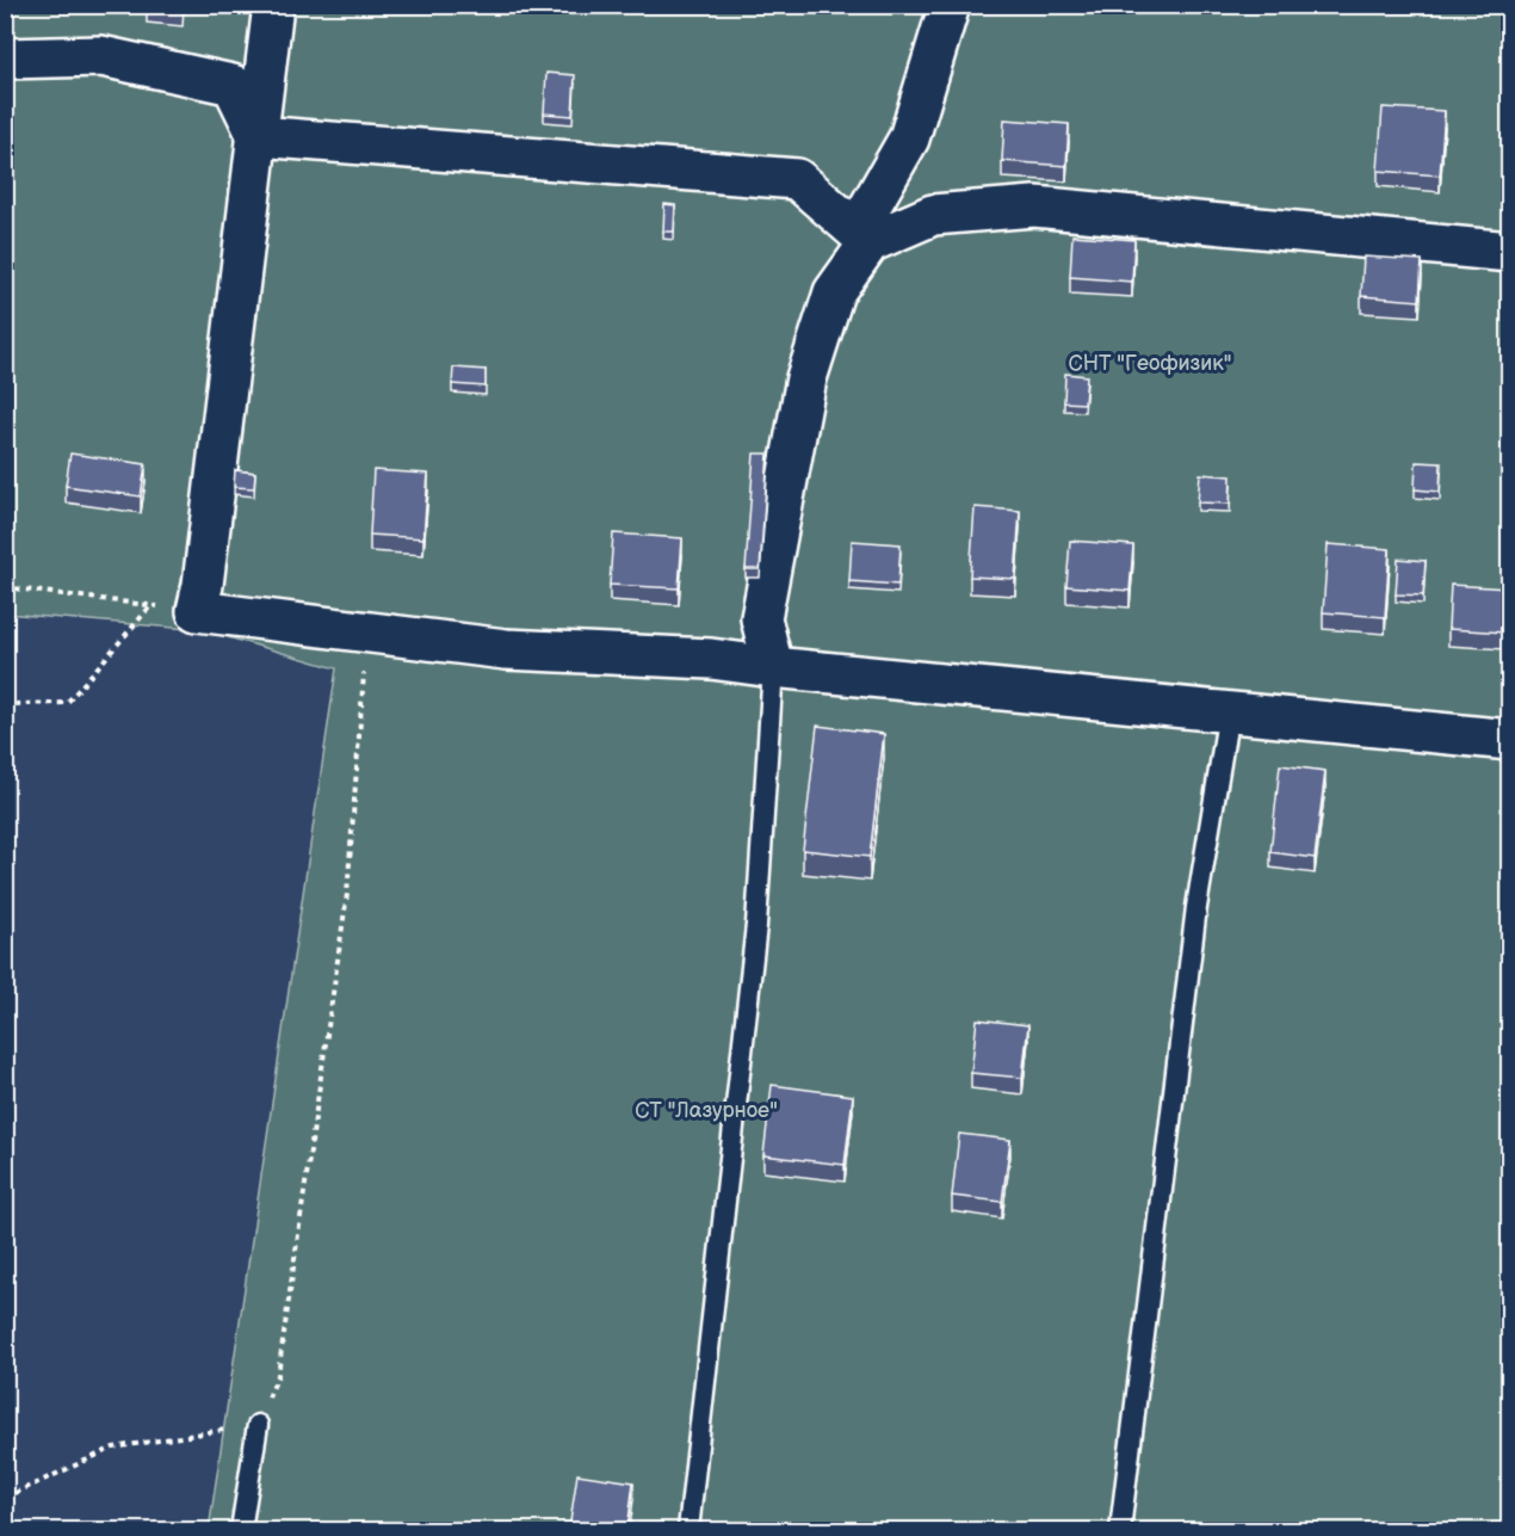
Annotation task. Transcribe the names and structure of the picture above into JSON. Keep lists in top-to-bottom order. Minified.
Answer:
{"parks":["СНТ \"Геофизик\"","СТ \"Лазурное\""]}
